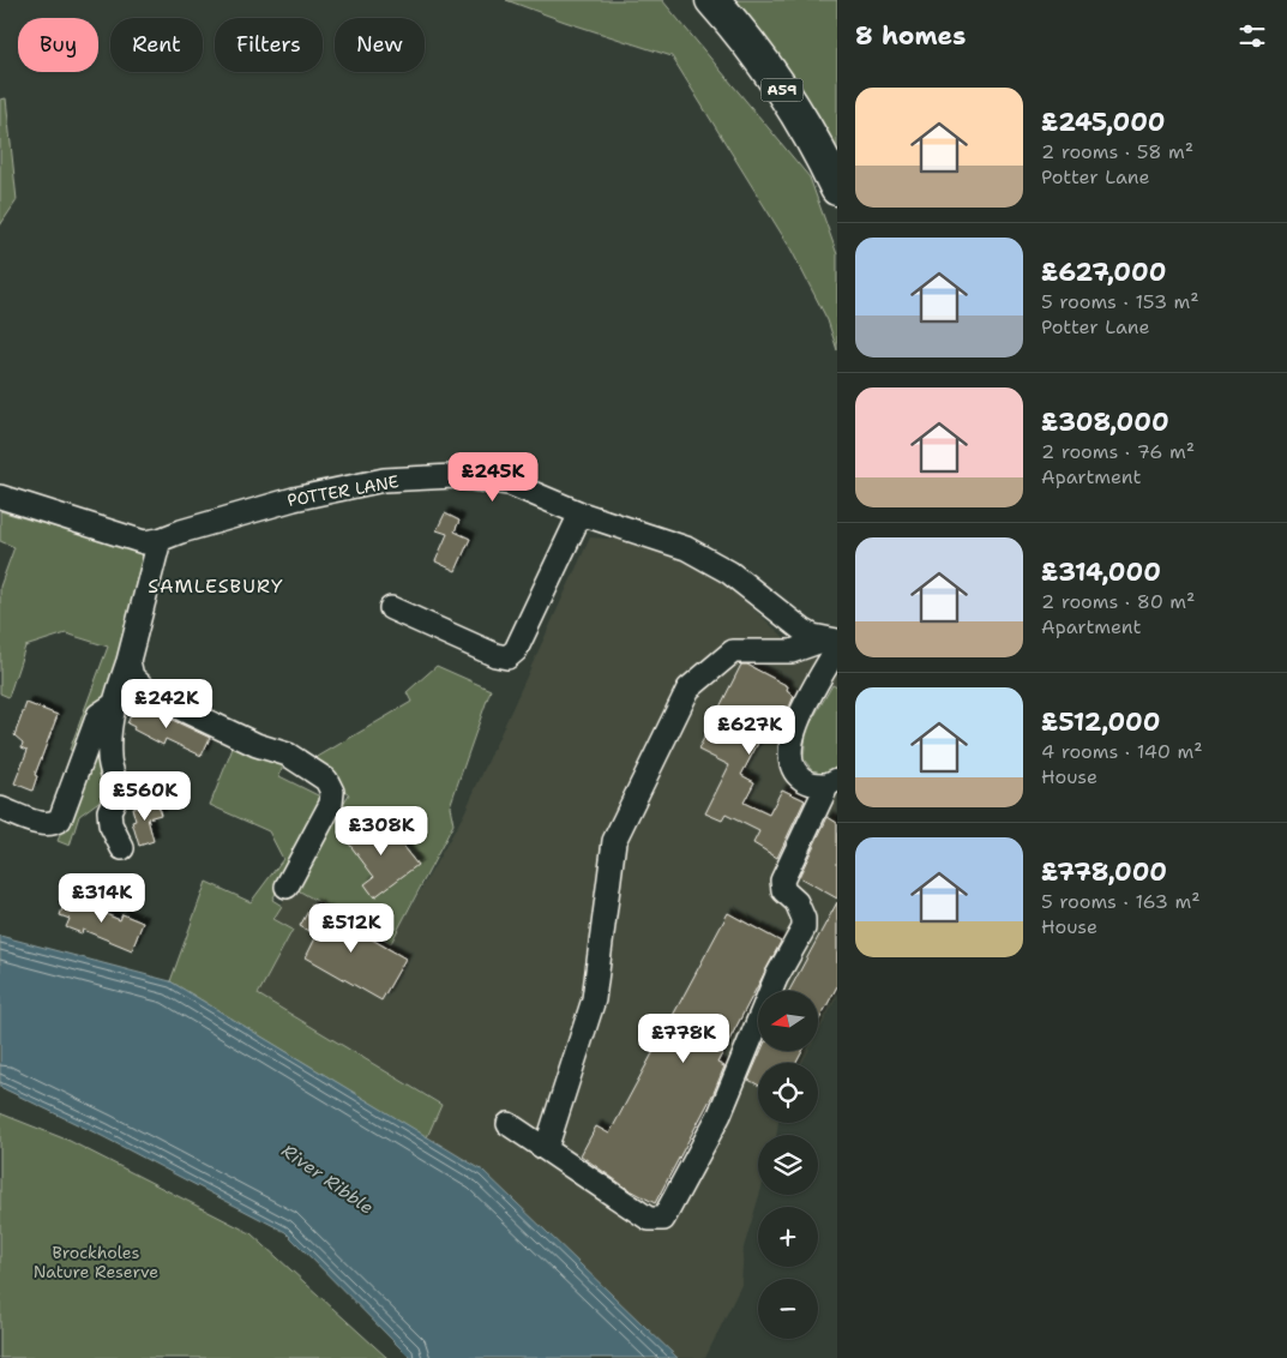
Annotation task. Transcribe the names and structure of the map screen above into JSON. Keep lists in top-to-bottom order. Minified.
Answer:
{"streets":{"highway":["A59"],"street":["POTTER LANE"]},"districts":["SAMLESBURY"],"water":["River Ribble"],"parks":["Brockholes Nature Reserve"],"north":"left","page":{"heading":"8 homes","chip":["Buy","Rent","Filters","New"],"list":[{"name":"£245,000","note":"2 rooms · 58 m² · Potter Lane"},{"name":"£627,000","note":"5 rooms · 153 m² · Potter Lane"},{"name":"£308,000","note":"2 rooms · 76 m² · Apartment"},{"name":"£314,000","note":"2 rooms · 80 m² · Apartment"},{"name":"£512,000","note":"4 rooms · 140 m² · House"},{"name":"£778,000","note":"5 rooms · 163 m² · House"}],"price":["£245K","£242K","£627K","£560K","£308K","£314K","£512K","£778K"],"map_buttons":["+","−"]}}
